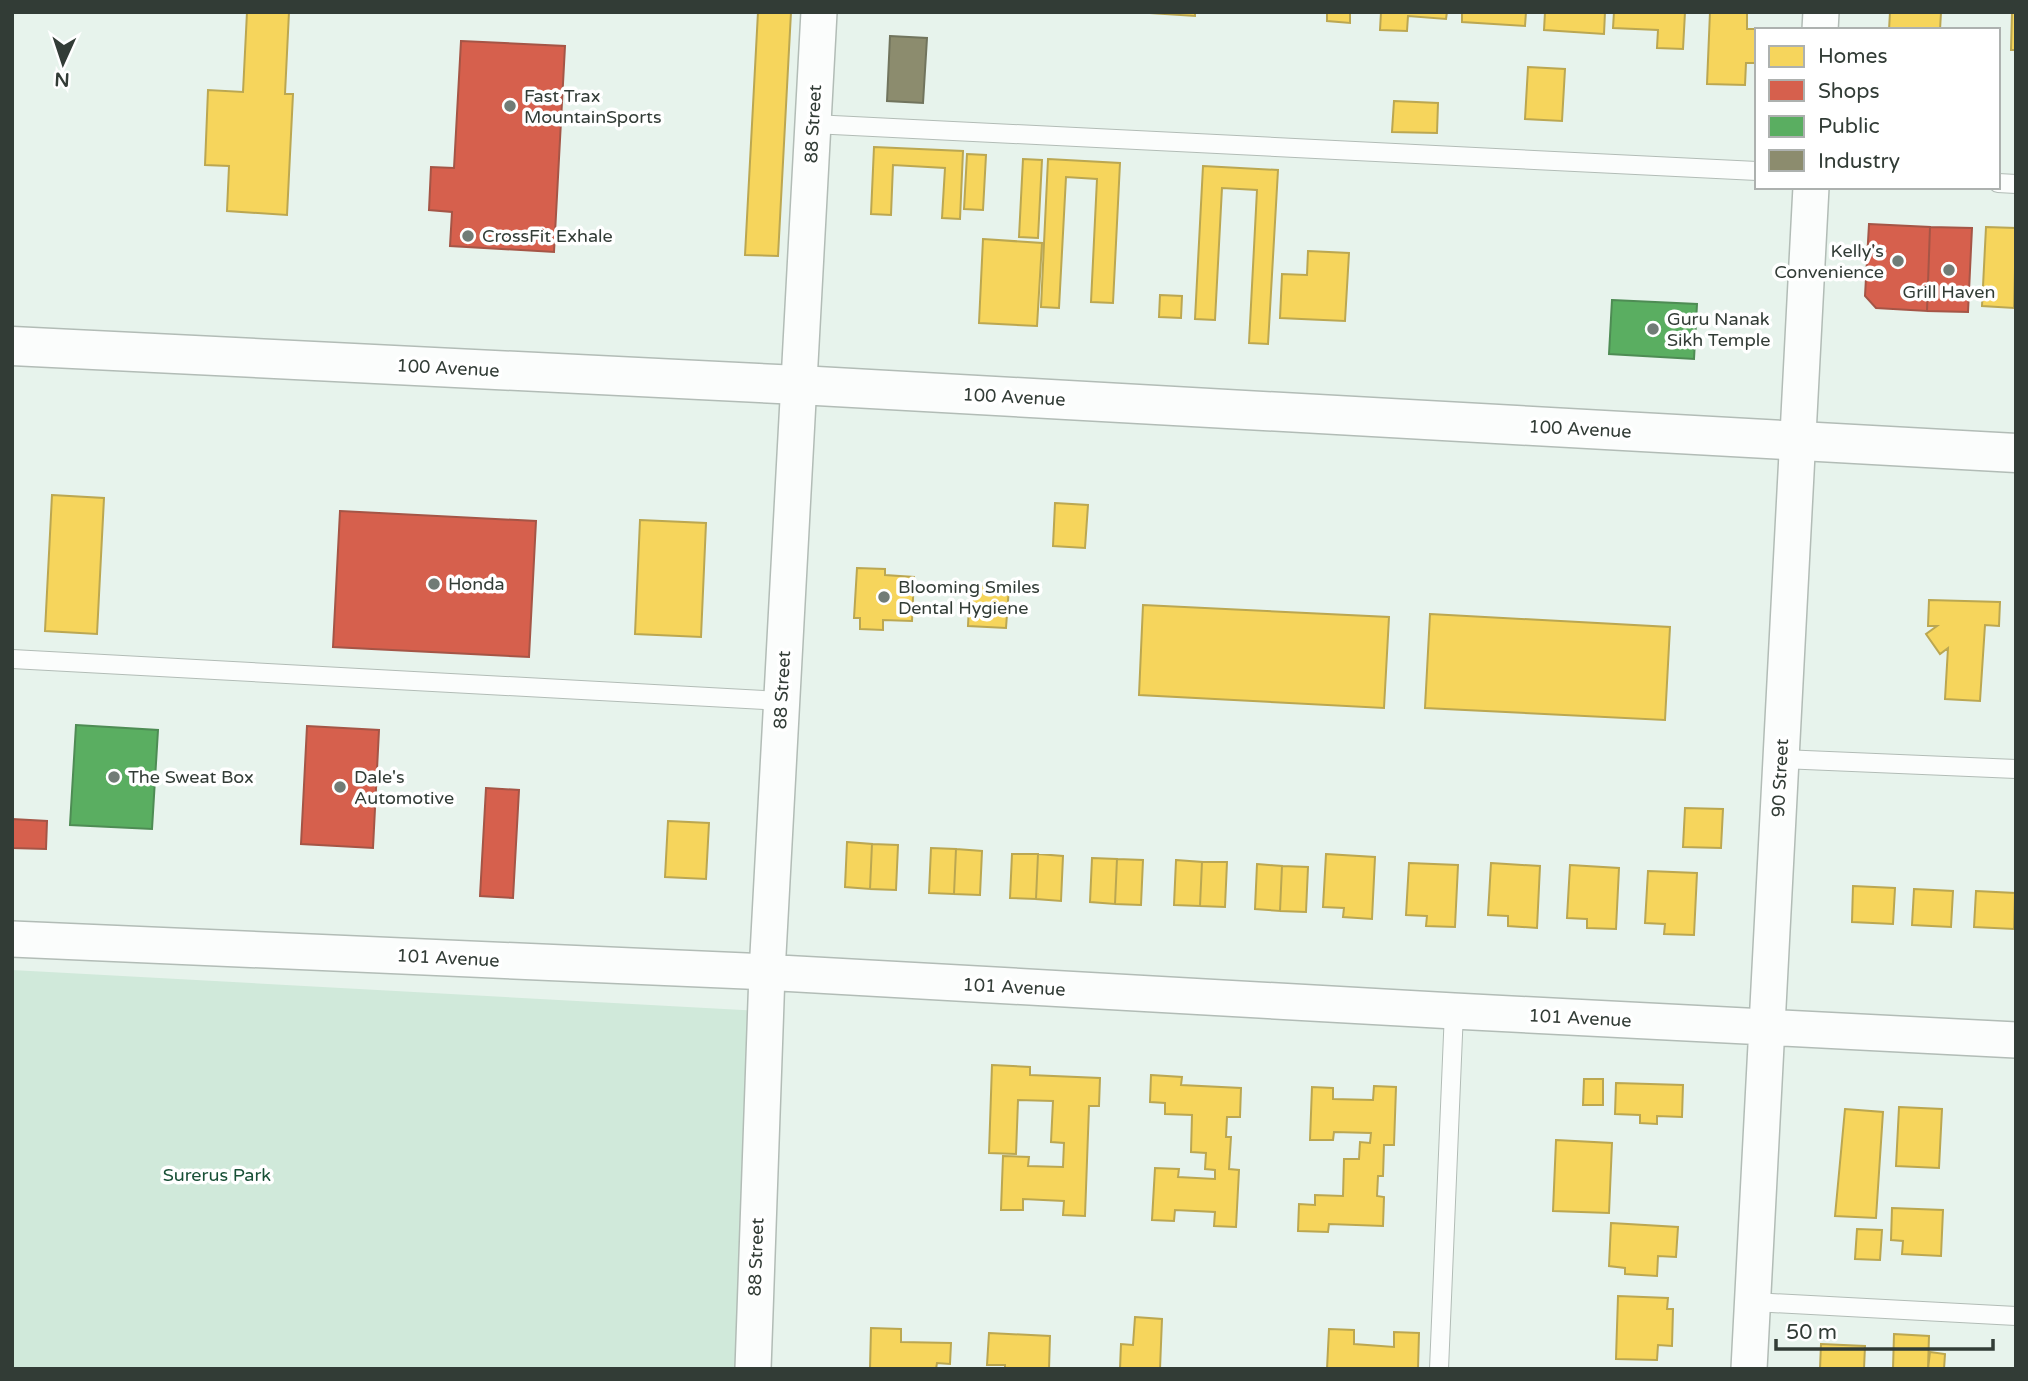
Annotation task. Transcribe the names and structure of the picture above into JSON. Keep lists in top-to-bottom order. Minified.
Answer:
{"streets":{"main road":["100 Avenue"],"street":["88 Street","90 Street","101 Avenue"]},"crossings":[["88 Street","100 Avenue"],["88 Street","101 Avenue"],["100 Avenue","90 Street"],["90 Street","101 Avenue"]],"parks":["Surerus Park"],"places":["Fast Trax MountainSports","CrossFit Exhale","Kelly's Convenience","Grill Haven","Guru Nanak Sikh Temple","Honda","Blooming Smiles Dental Hygiene","The Sweat Box","Dale's Automotive"],"legend":["Homes","Shops","Public","Industry"],"scale_bar":"50 m","north":"bottom"}
